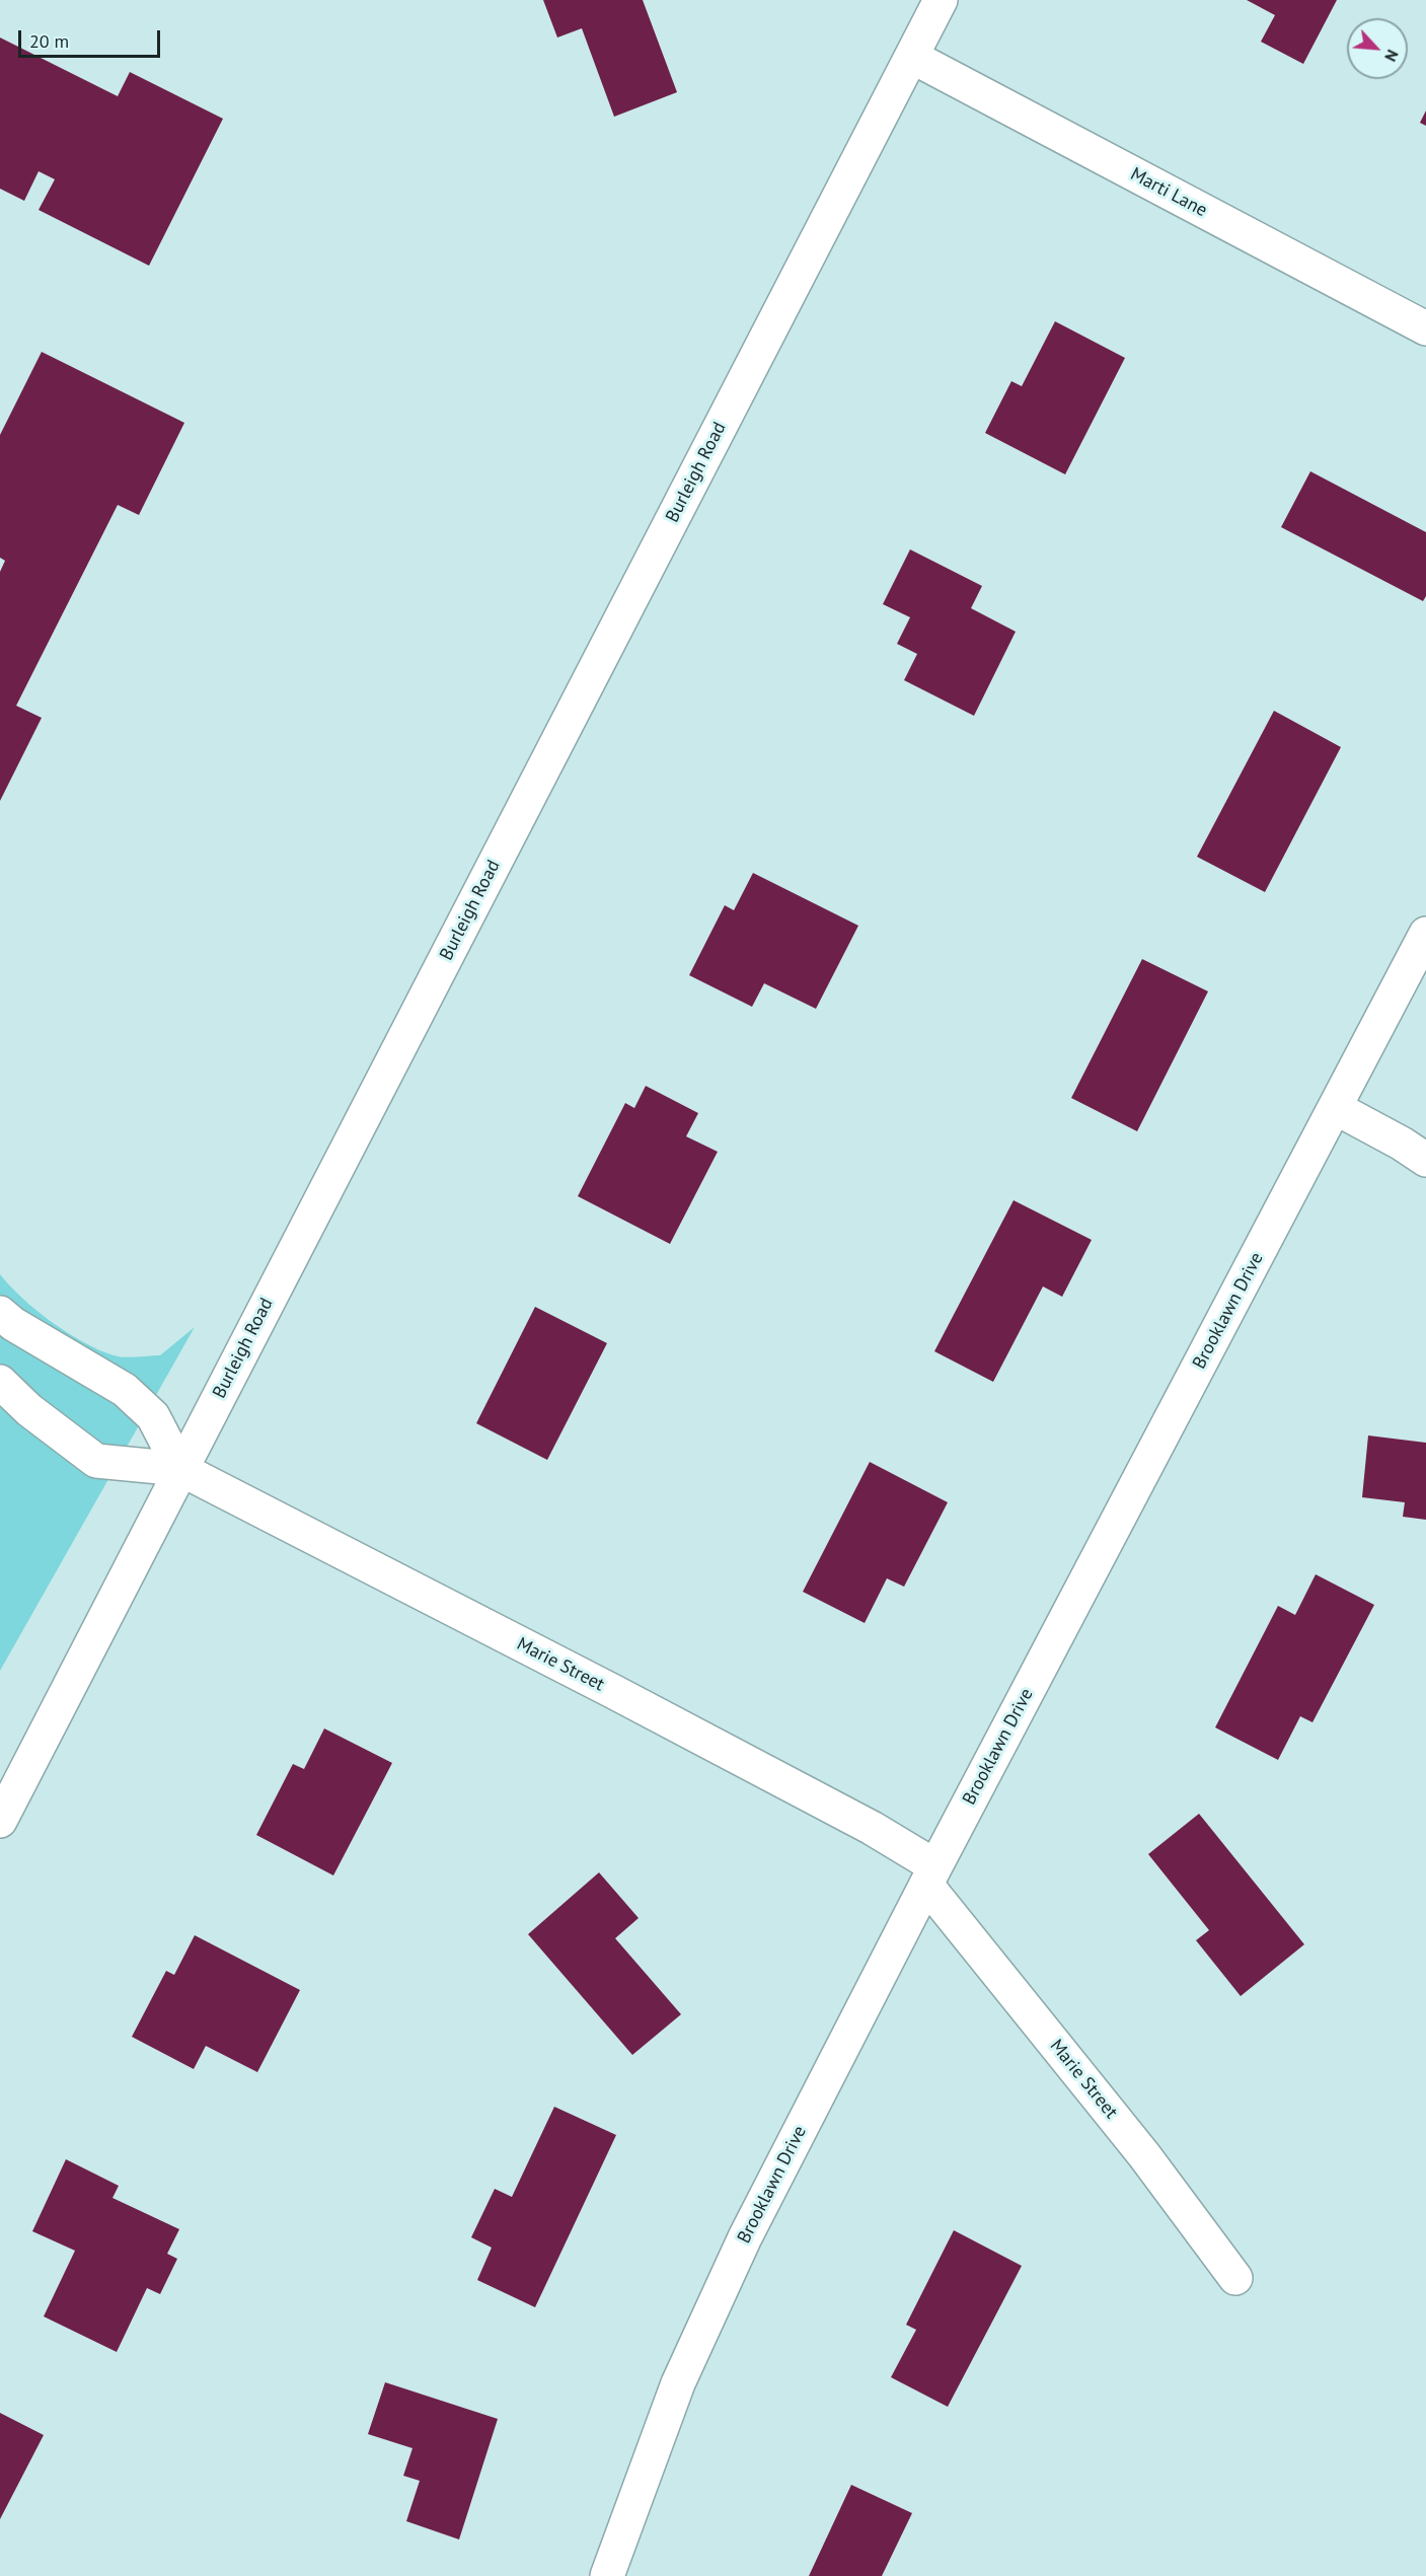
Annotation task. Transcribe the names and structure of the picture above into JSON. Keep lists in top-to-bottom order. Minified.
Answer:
{"streets":{"street":["Marti Lane","Burleigh Road","Brooklawn Drive","Marie Street"]},"crossings":[["Marti Lane","Burleigh Road"],["Burleigh Road","Marie Street"],["Brooklawn Drive","Marie Street"]],"scale_bar":"20 m","north":"bottom right"}
